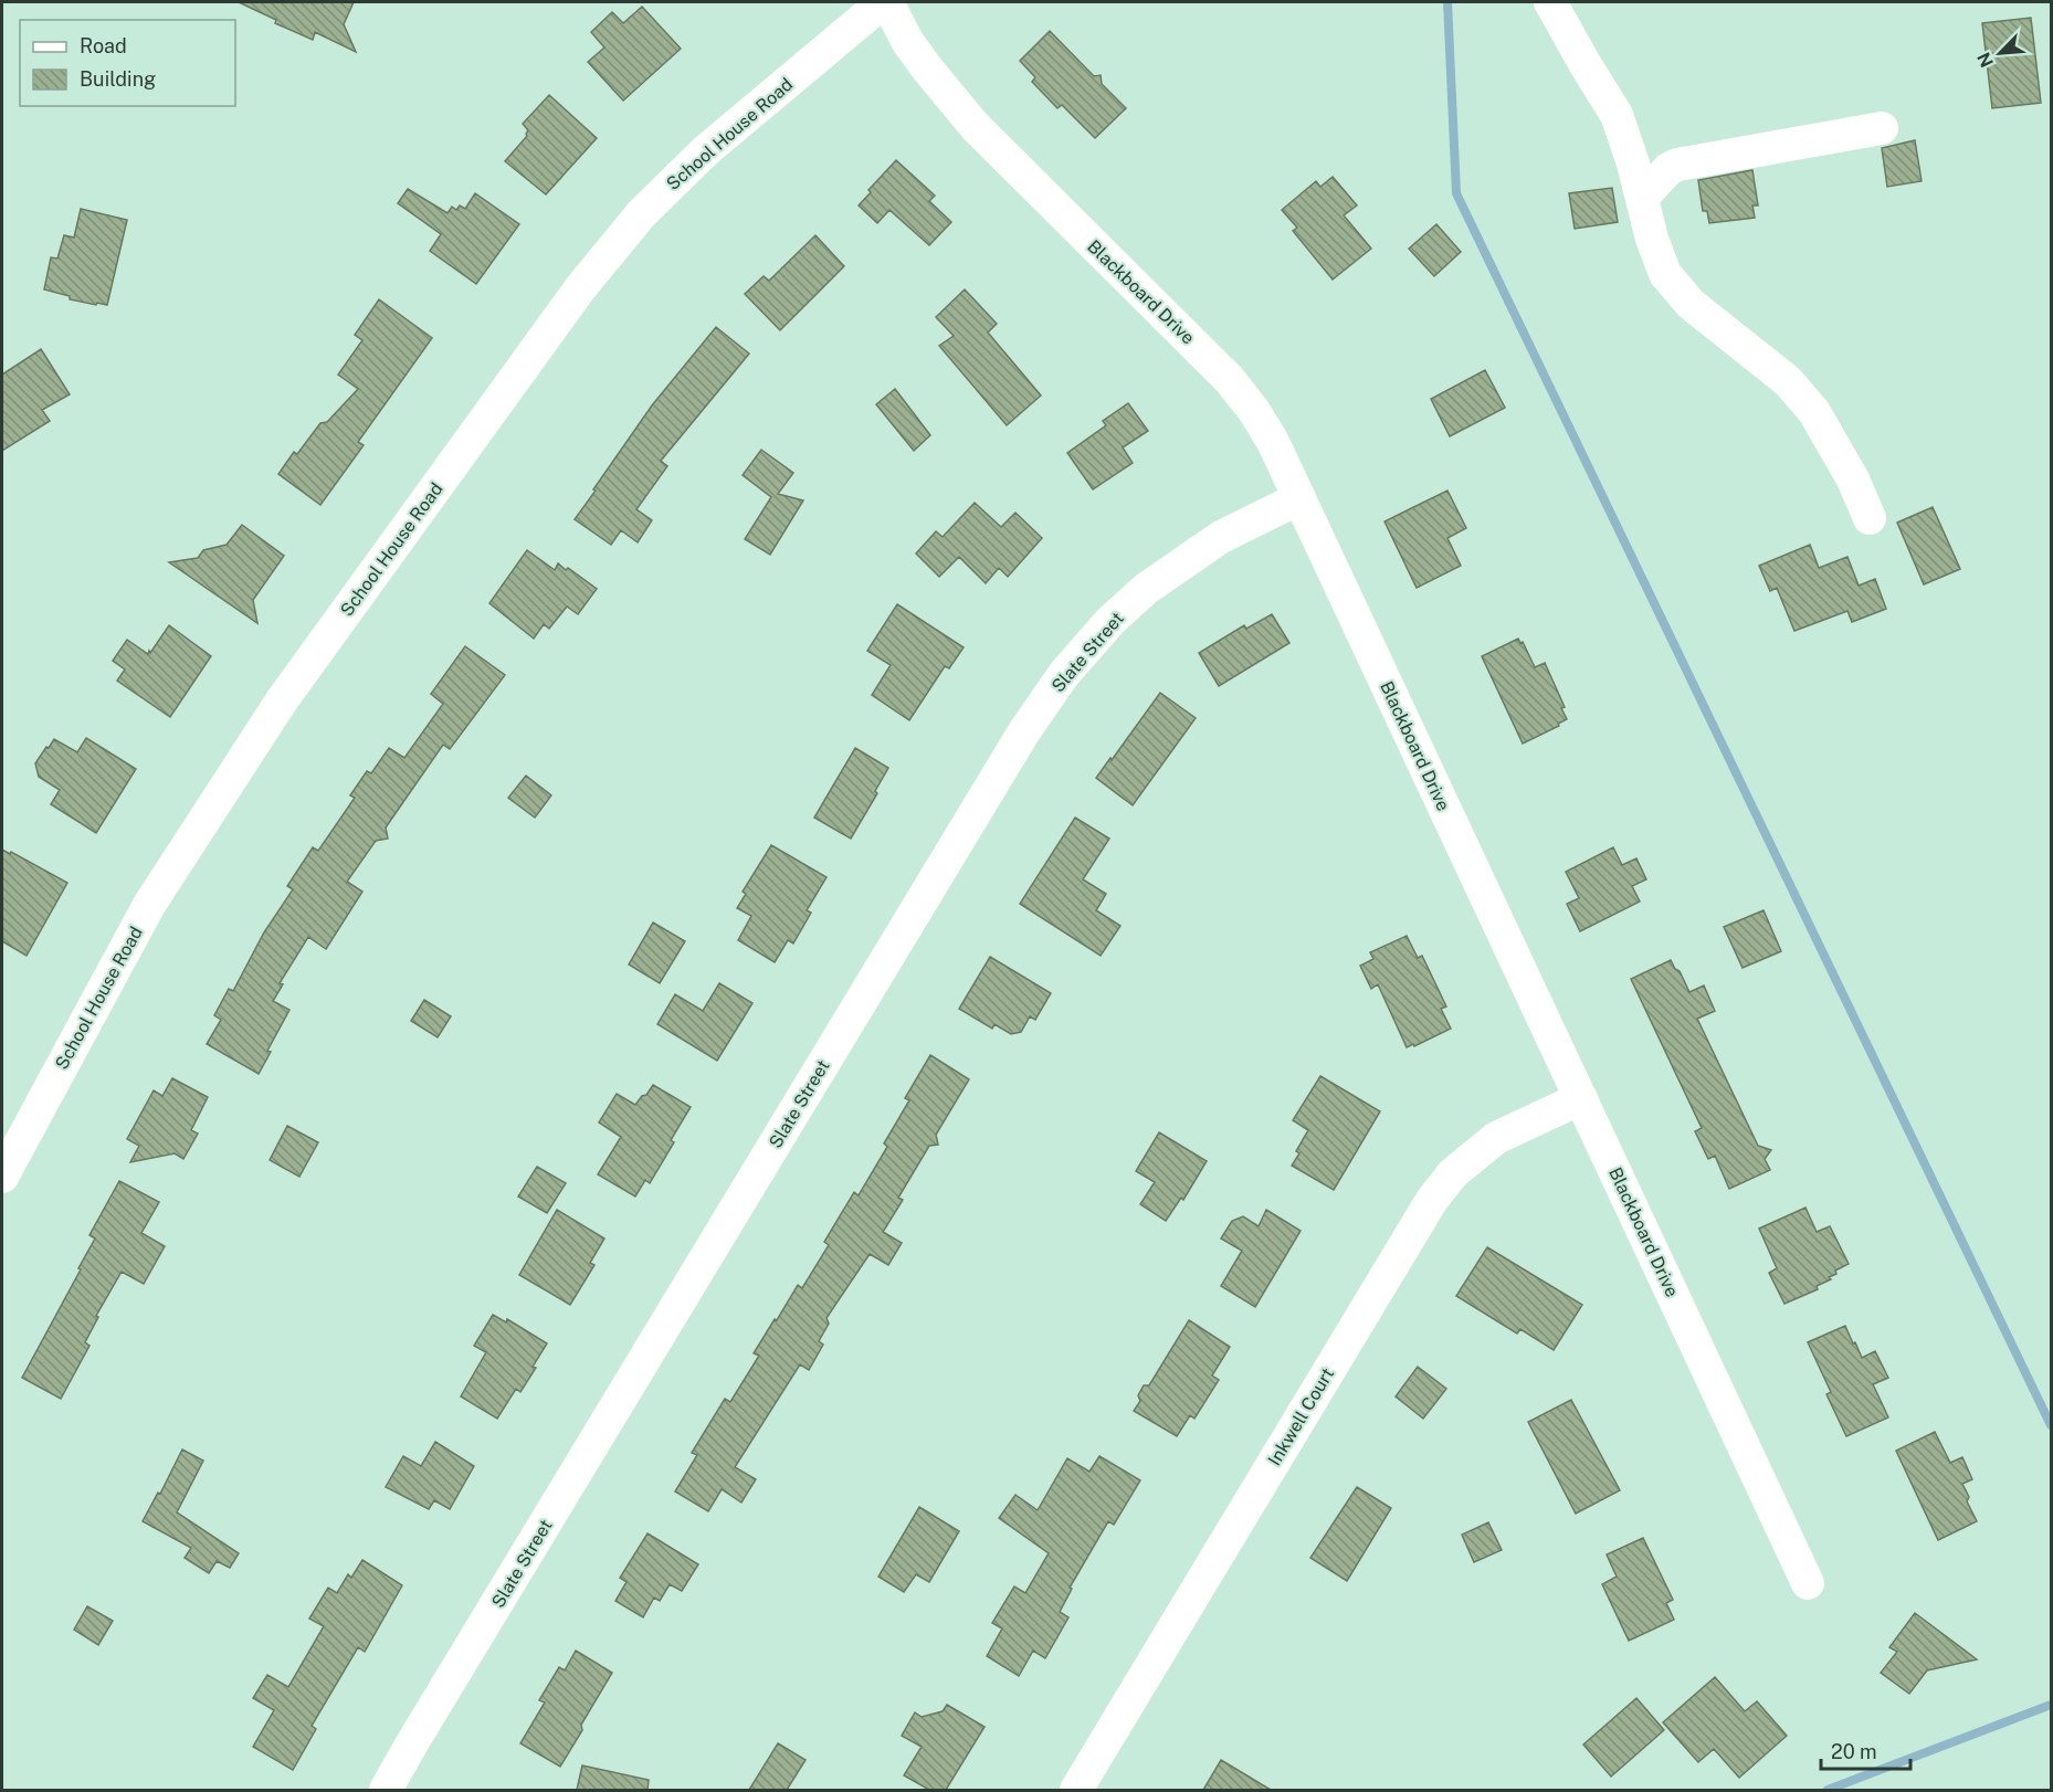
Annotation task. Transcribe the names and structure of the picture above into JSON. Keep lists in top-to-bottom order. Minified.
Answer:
{"streets":{"street":["School House Road","Blackboard Drive","Slate Street","Inkwell Court"]},"crossings":[["School House Road","Blackboard Drive"],["Blackboard Drive","Slate Street"],["Blackboard Drive","Inkwell Court"]],"legend":["Road","Building"],"scale_bar":"20 m","north":"bottom left"}
